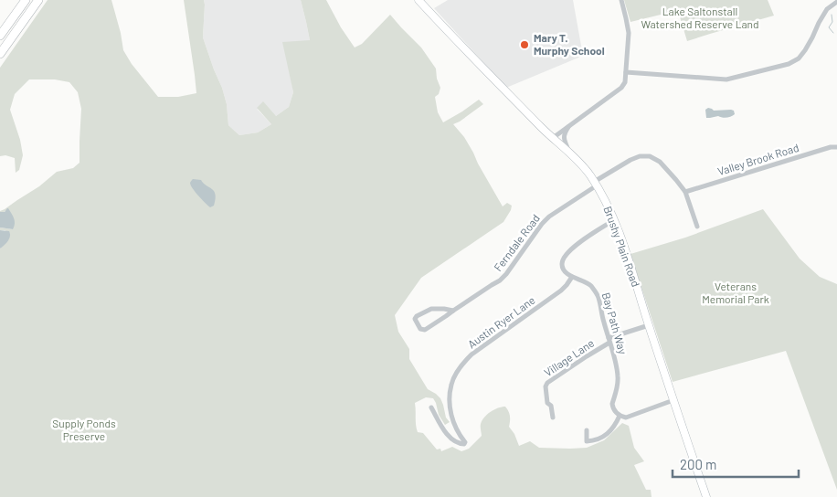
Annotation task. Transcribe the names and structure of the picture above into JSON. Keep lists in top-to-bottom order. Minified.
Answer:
{"streets":{"main road":["Brushy Plain Road"],"street":["Valley Brook Road","Ferndale Road","Austin Ryer Lane","Bay Path Way","Village Lane"]},"crossings":[["Valley Brook Road","Ferndale Road"],["Ferndale Road","Brushy Plain Road"],["Brushy Plain Road","Village Lane"],["Austin Ryer Lane","Bay Path Way"],["Bay Path Way","Village Lane"]],"parks":["Lake Saltonstall Watershed Reserve Land","Veterans Memorial Park","Supply Ponds Preserve"],"places":["Mary T. Murphy School"],"scale_bar":"200 m"}
